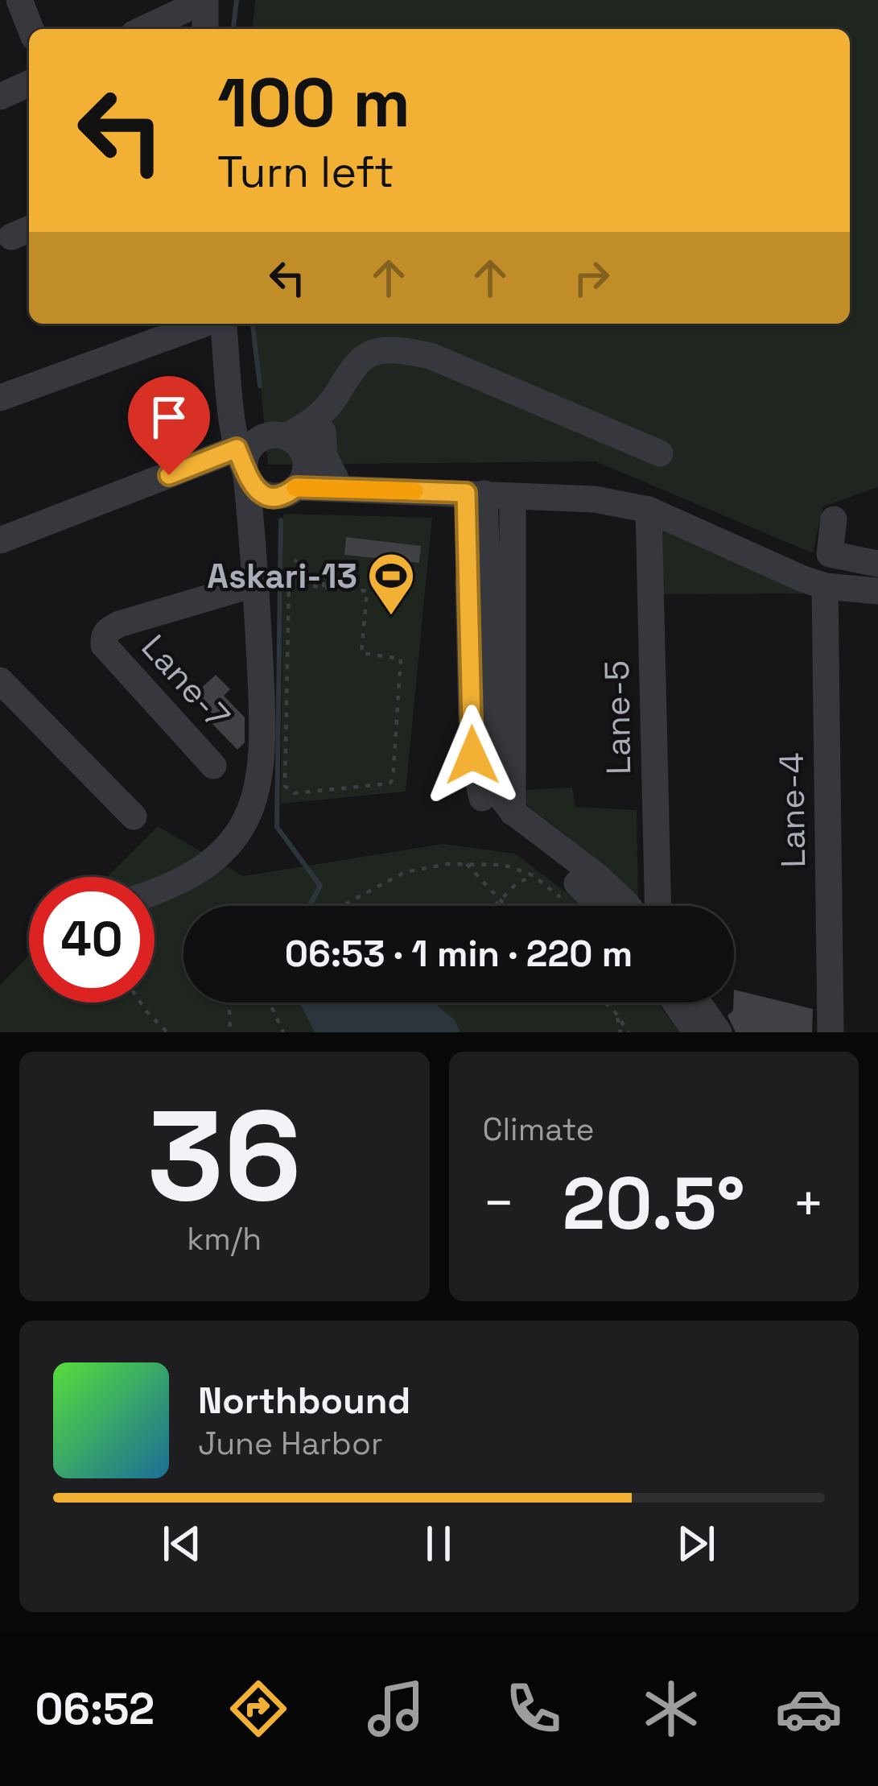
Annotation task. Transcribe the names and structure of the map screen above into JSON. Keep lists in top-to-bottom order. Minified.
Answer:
{"streets":{"street":["Lane-7","Lane-5","Lane-4"]},"places":{"sports":["Askari-13"]},"page":{"turn":["100 m","Turn left"],"limit":"40","trip":"06:53 · 1 min · 220 m","tile":[["36","km/h"],"Climate"],"heat":["−","20.5°","+"],"song":["Northbound","June Harbor"],"tabs":"06:52"}}
